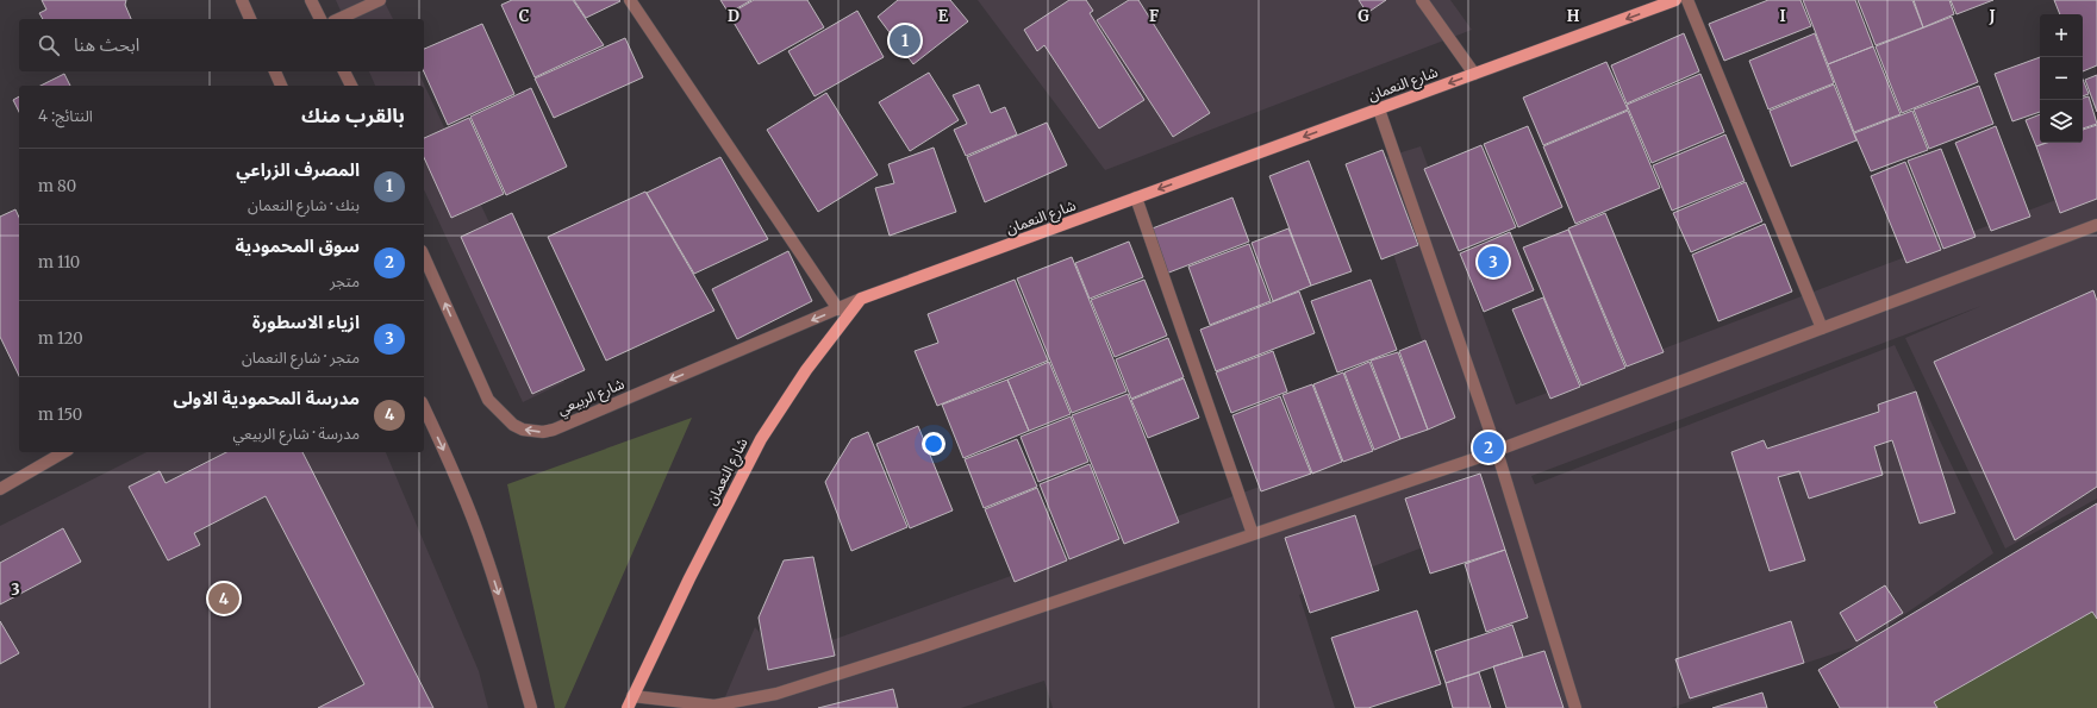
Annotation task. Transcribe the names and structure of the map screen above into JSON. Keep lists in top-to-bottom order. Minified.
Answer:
{"streets":{"main road":["شارع النعمان"],"street":["شارع الربيعي"]},"crossings":[["شارع النعمان","شارع الربيعي"]],"one_way":["شارع النعمان"],"page":{"map_buttons":["+","−"],"search":"ابحث هنا","pins":["1","3","2","4"],"heading":["بالقرب منك","النتائج: 4"],"list":[{"mark":"1","name":"المصرف الزراعي","note":"بنك · شارع النعمان","value":"80 m"},{"mark":"2","name":"سوق المحمودية","note":"متجر","value":"110 m"},{"mark":"3","name":"ازياء الاسطورة","note":"متجر · شارع النعمان","value":"120 m"},{"mark":"4","name":"مدرسة المحمودية الاولى","note":"مدرسة · شارع الربيعي","value":"150 m"}]},"grid":{"columns":["C","D","E","F","G","H","I","J"],"rows":["3"]}}
